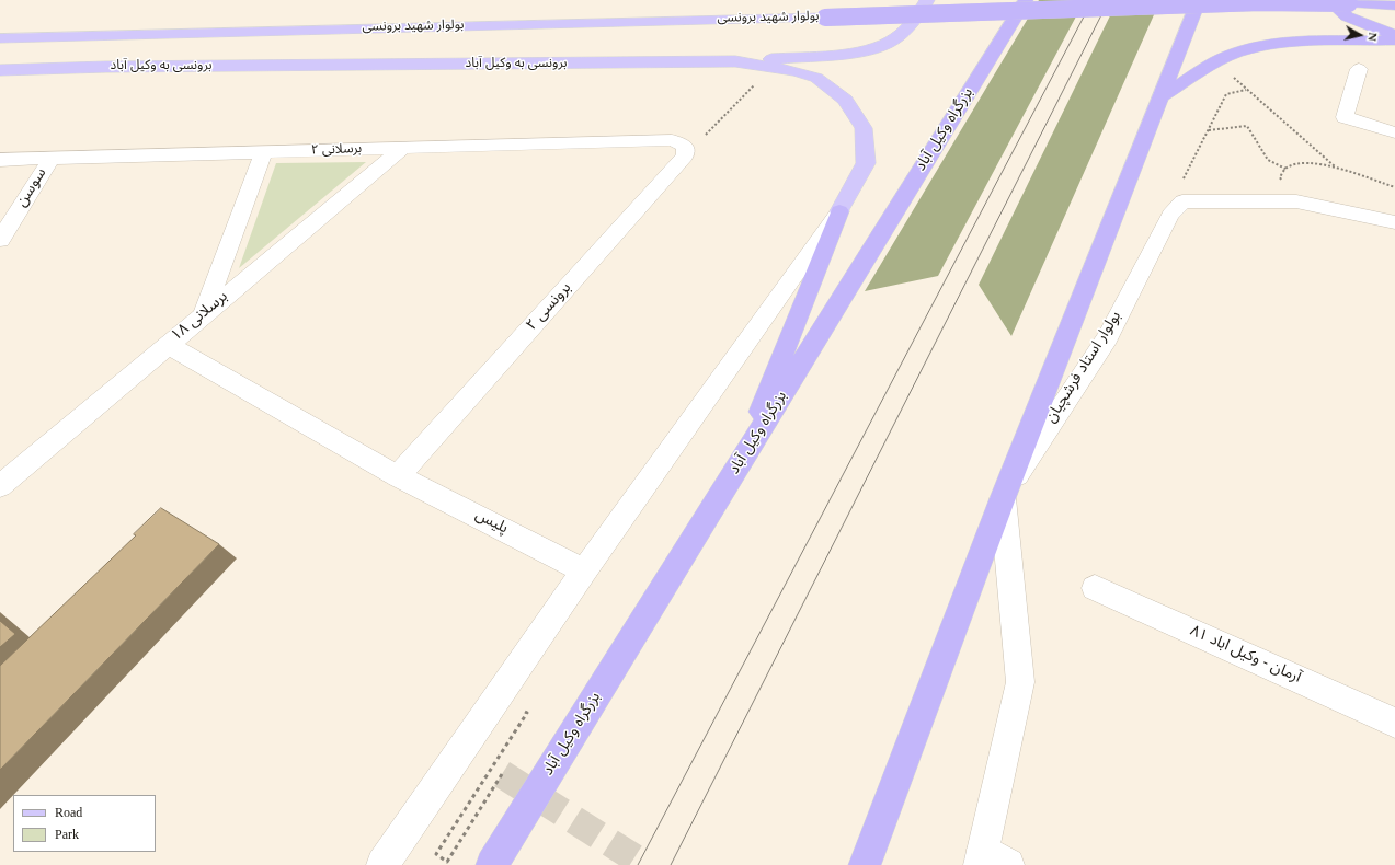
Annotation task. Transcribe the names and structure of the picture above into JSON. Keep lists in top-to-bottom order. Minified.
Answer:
{"streets":{"highway":["بزرگراه وکیل آباد"],"main road":["بولوار شهید برونسی","برونسی به وکیل آباد"],"street":["برسلانی ۲","سوسن","برونسی ۲","برسلانی ۱۸","بولوار استاد فرشچیان","پلیس","آرمان - وکیل اباد ۸۱"]},"crossings":[["برسلانی ۲","سوسن"],["برسلانی ۲","برونسی ۲"],["برسلانی ۲","برسلانی ۱۸"],["برونسی ۲","پلیس"],["برسلانی ۱۸","پلیس"]],"legend":["Road","Park"],"north":"right"}
